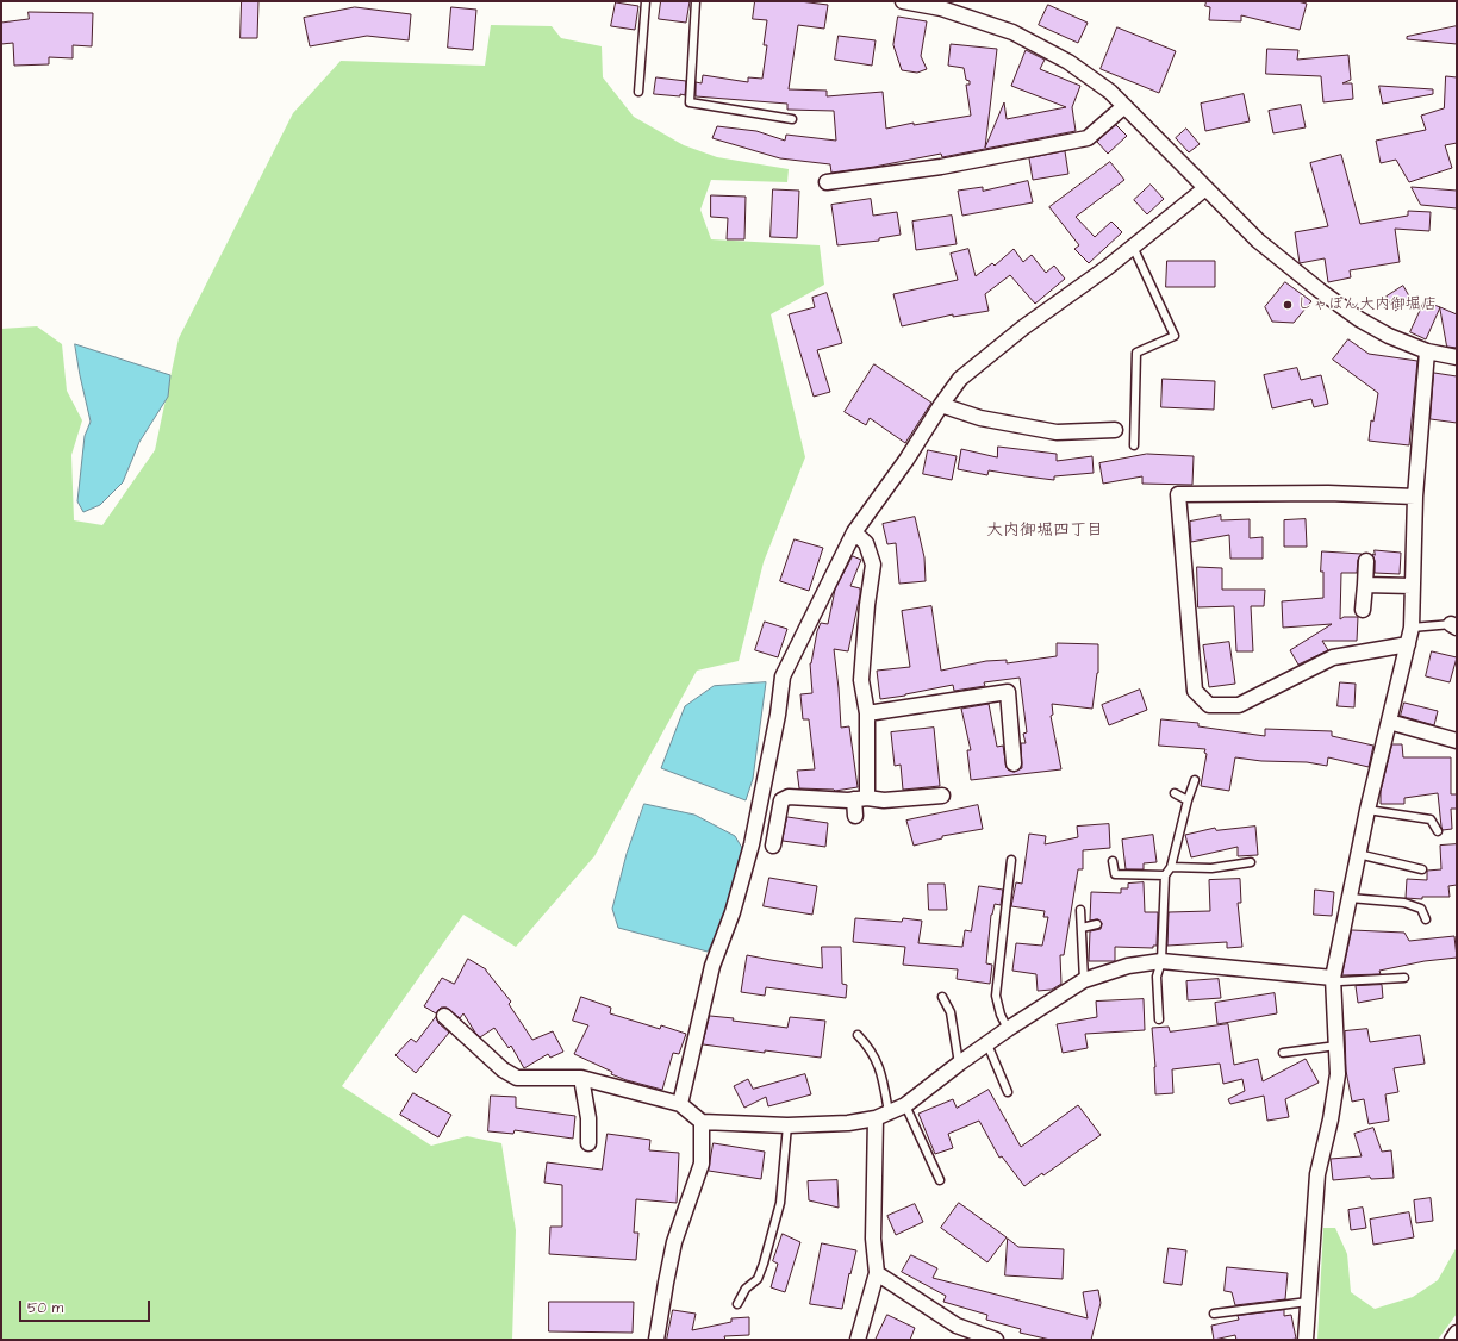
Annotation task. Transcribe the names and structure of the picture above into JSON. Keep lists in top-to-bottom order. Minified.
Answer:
{"districts":["大内御堀四丁目"],"places":["しゃぼん大内御堀店"],"scale_bar":"50 m"}
